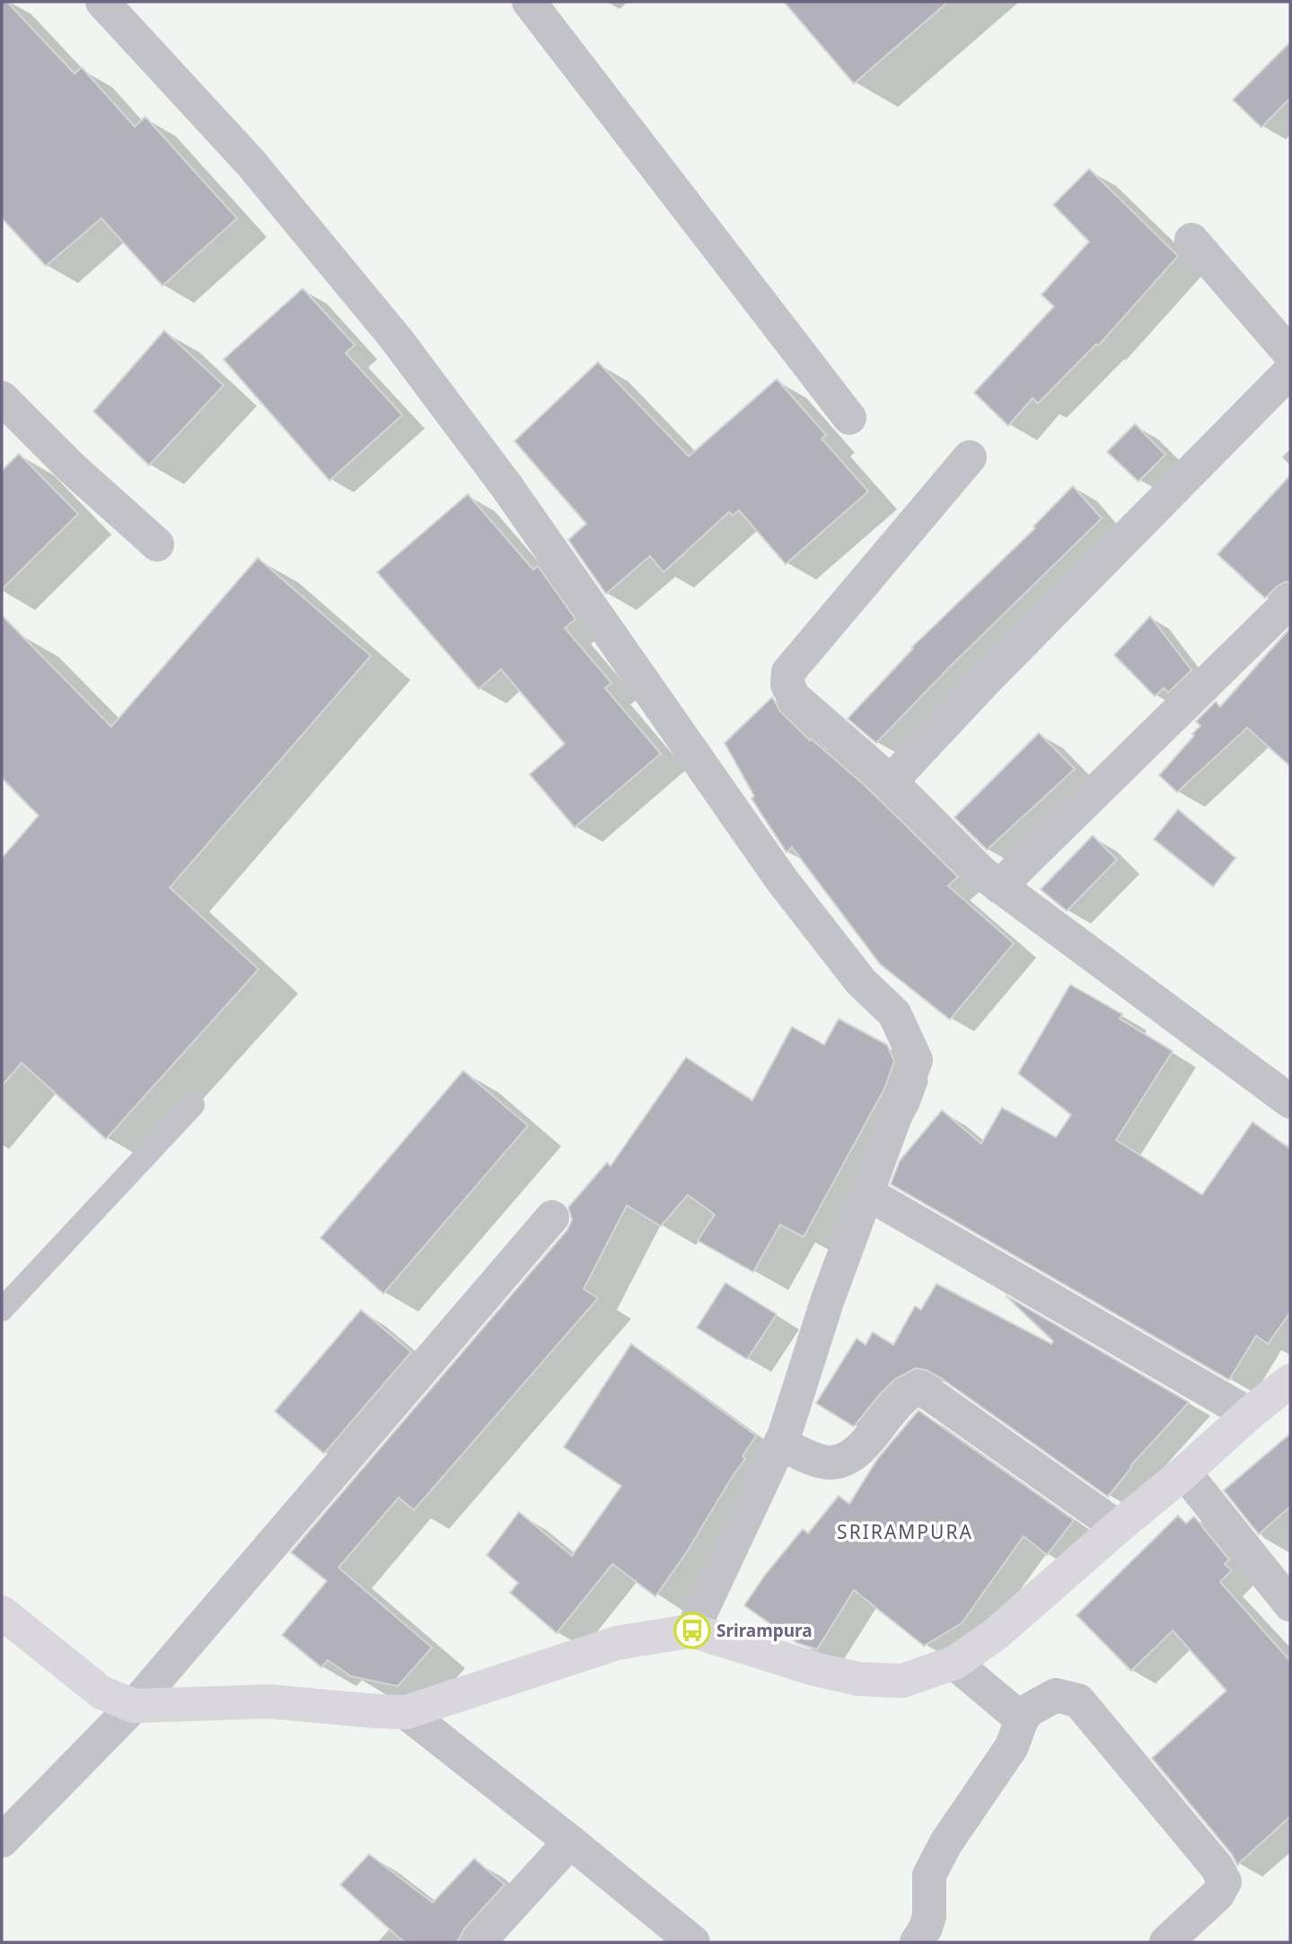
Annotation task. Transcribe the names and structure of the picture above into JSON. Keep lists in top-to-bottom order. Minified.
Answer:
{"districts":["SRIRAMPURA"],"places":{"bus stop":["Srirampura"]}}
